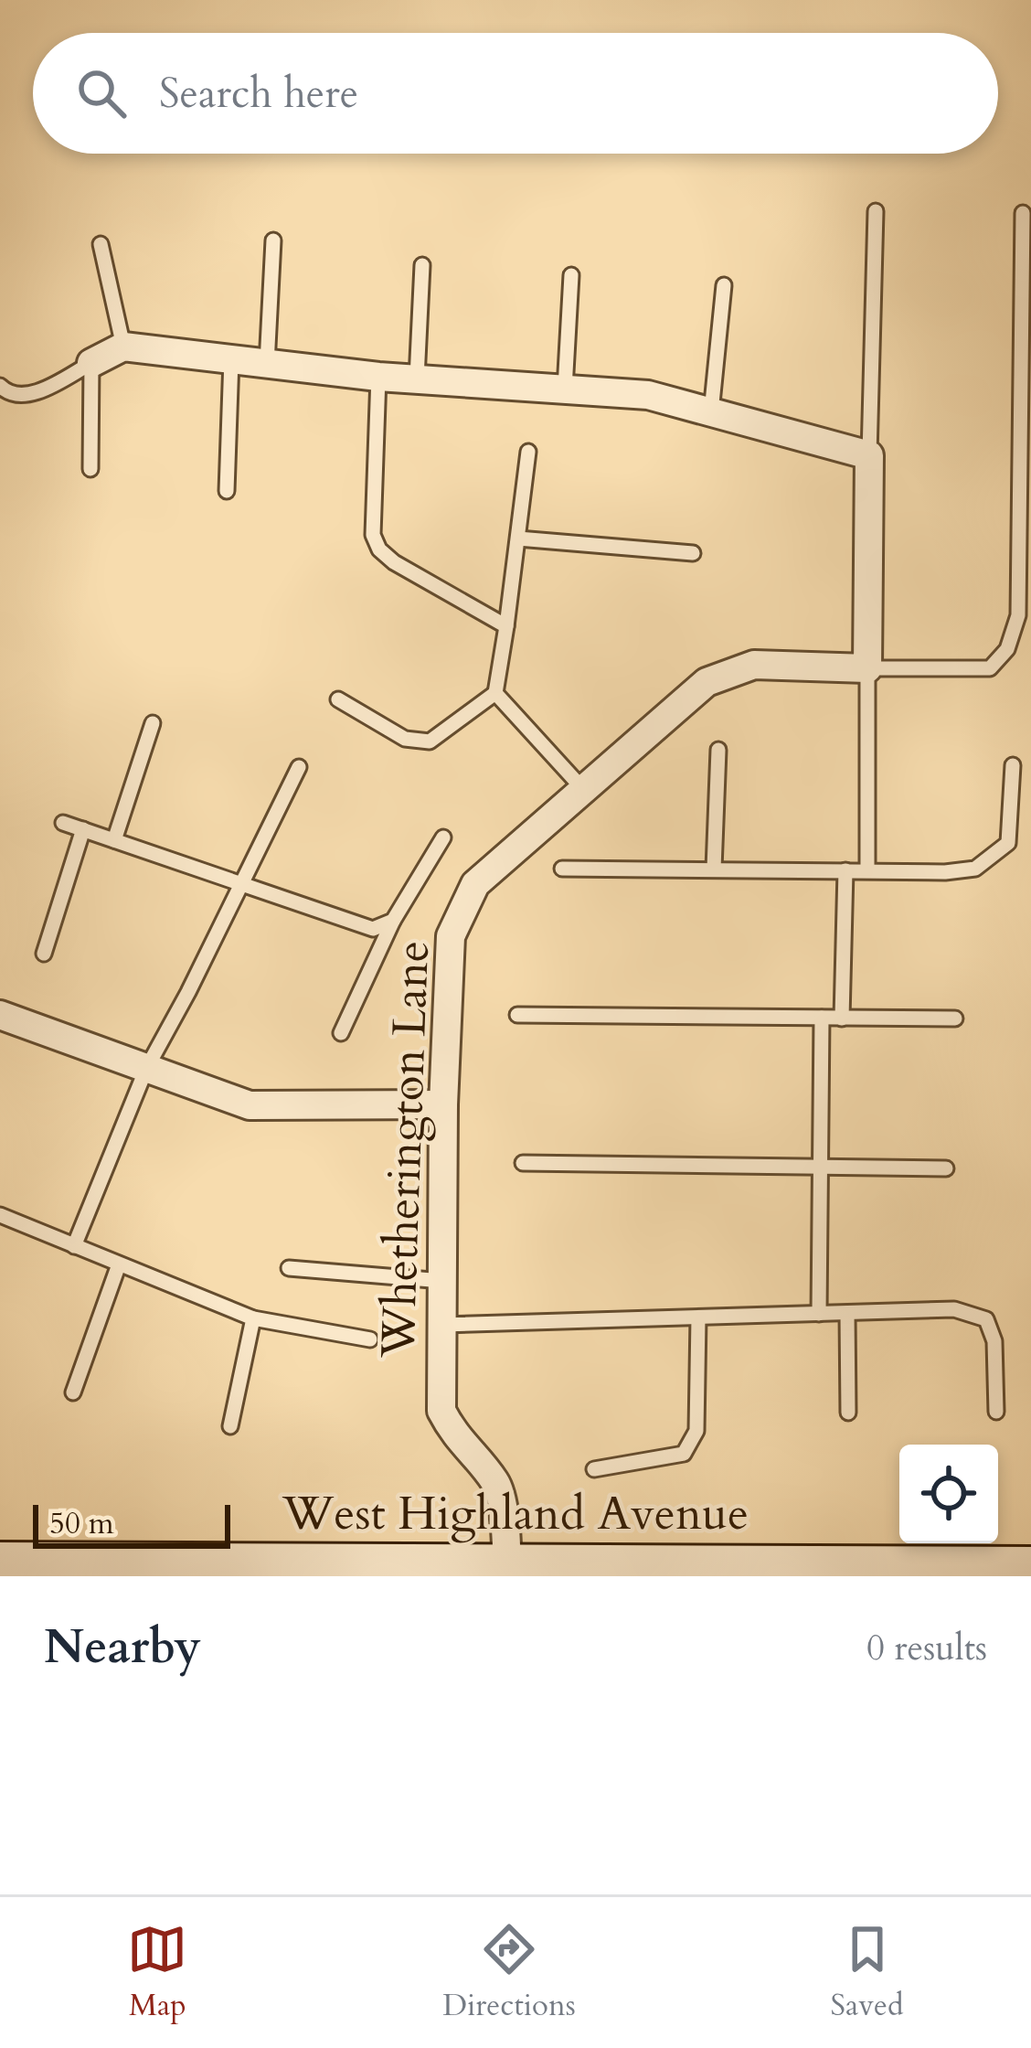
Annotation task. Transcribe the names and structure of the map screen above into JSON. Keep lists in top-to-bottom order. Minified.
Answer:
{"streets":{"street":["Whetherington Lane","West Highland Avenue"]},"crossings":[["Whetherington Lane","West Highland Avenue"]],"scale_bar":"50 m","page":{"search":"Search here","scale":"50 m","heading":["Nearby","0 results"],"nav":["Map","Directions","Saved"]}}
